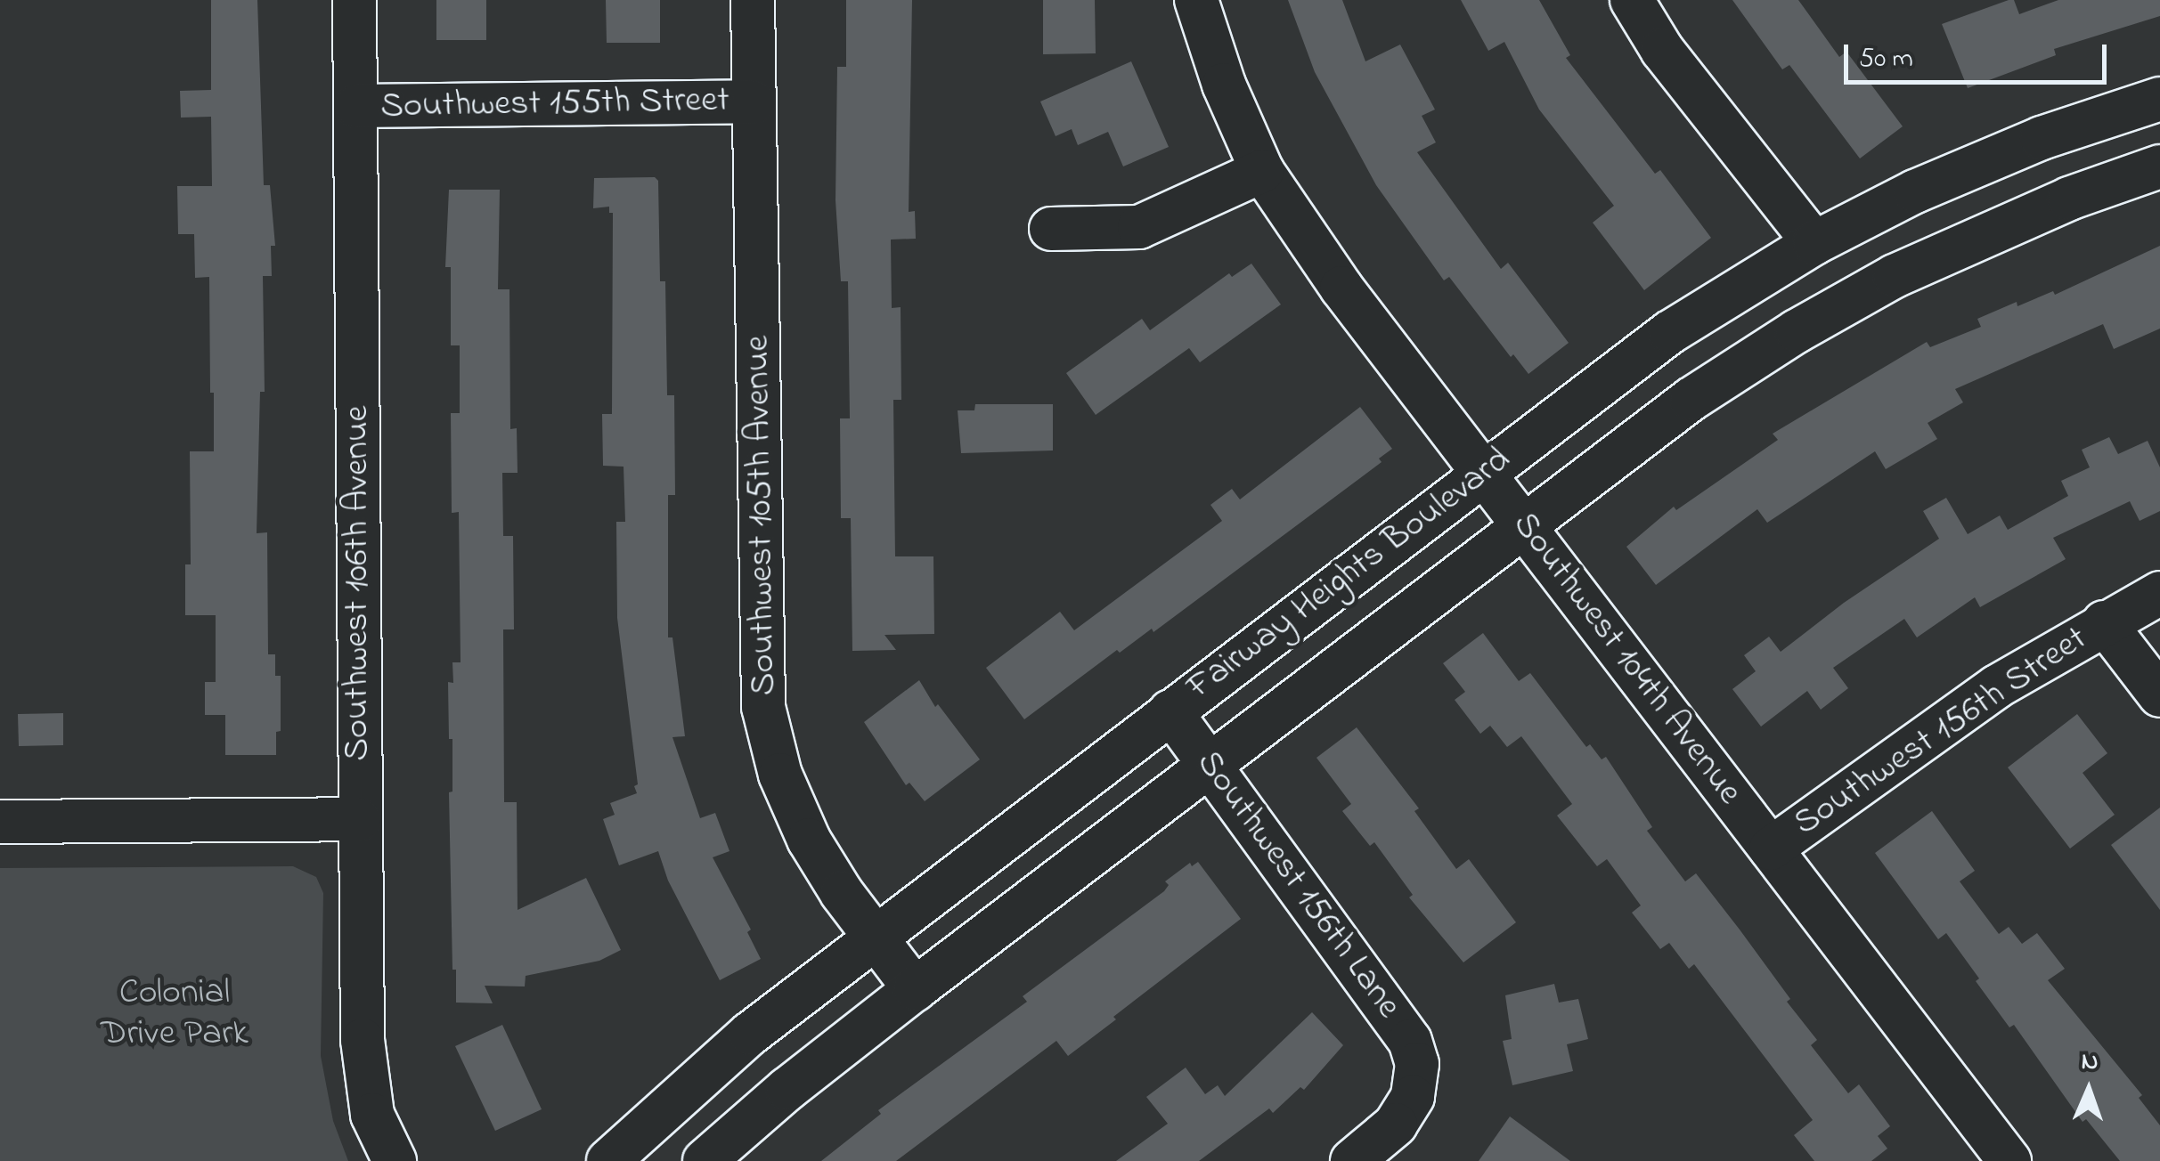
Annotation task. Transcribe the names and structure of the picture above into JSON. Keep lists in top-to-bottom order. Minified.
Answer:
{"streets":{"street":["Southwest 155th Street","Southwest 105th Avenue","Fairway Heights Boulevard","Southwest 106th Avenue","Southwest 104th Avenue","Southwest 156th Street","Southwest 156th Lane"]},"crossings":[["Southwest 155th Street","Southwest 105th Avenue"],["Southwest 155th Street","Southwest 106th Avenue"],["Southwest 105th Avenue","Fairway Heights Boulevard"],["Fairway Heights Boulevard","Southwest 104th Avenue"],["Fairway Heights Boulevard","Southwest 156th Lane"],["Southwest 104th Avenue","Southwest 156th Street"]],"parks":["Colonial Drive Park"],"scale_bar":"50 m","north":"top"}
